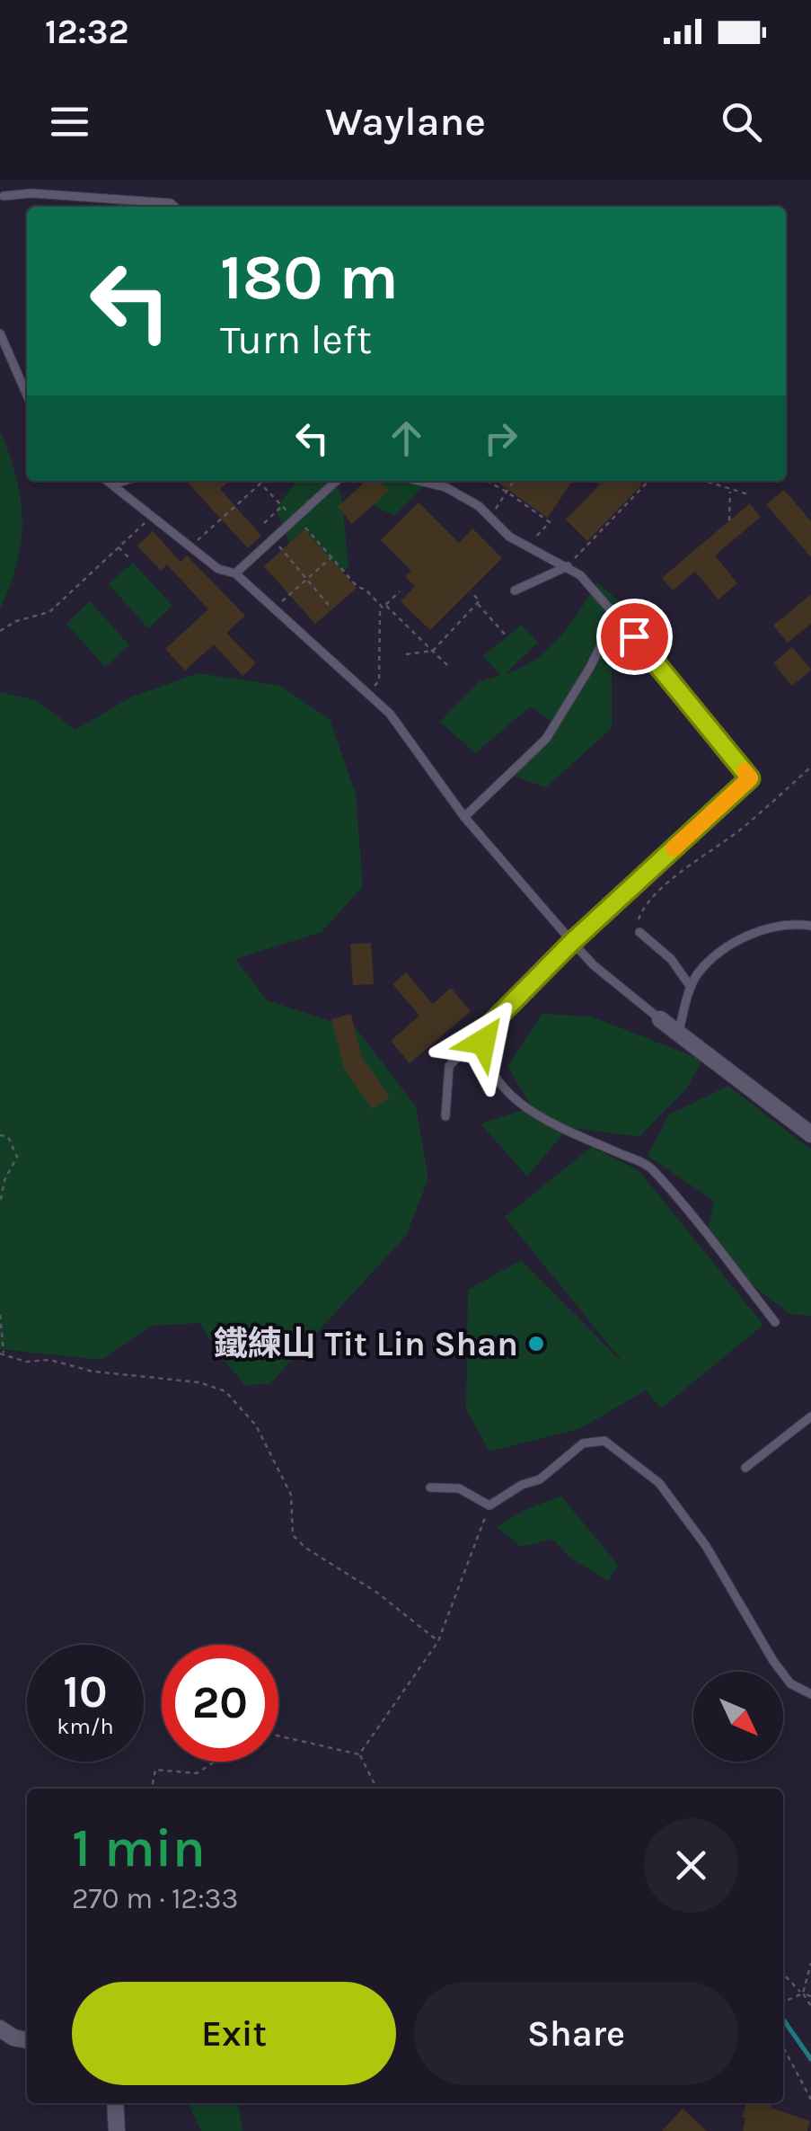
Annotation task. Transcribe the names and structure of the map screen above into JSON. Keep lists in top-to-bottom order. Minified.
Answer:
{"places":["鐵練山 Tit Lin Shan"],"north":"bottom right","page":{"status":"12:32","header":"Waylane","turn":["180 m","Turn left"],"speed":"10 km/h","limit":"20","heading":["1 min","270 m · 12:33"],"buttons":["Exit","Share"]}}
